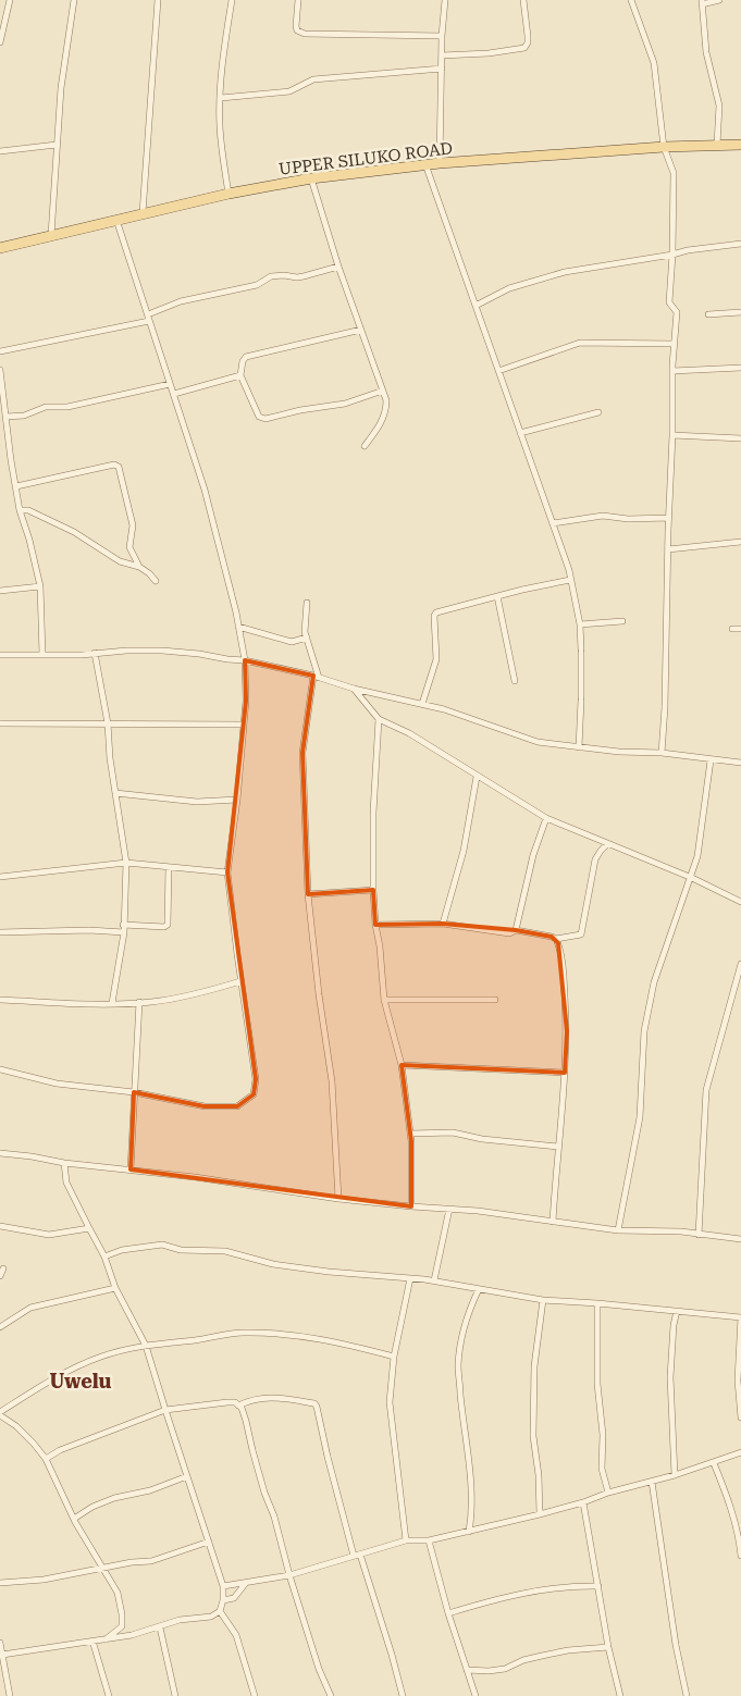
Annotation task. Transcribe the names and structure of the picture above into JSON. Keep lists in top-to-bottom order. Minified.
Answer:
{"streets":{"main road":["UPPER SILUKO ROAD"]},"districts":["Uwelu"]}
